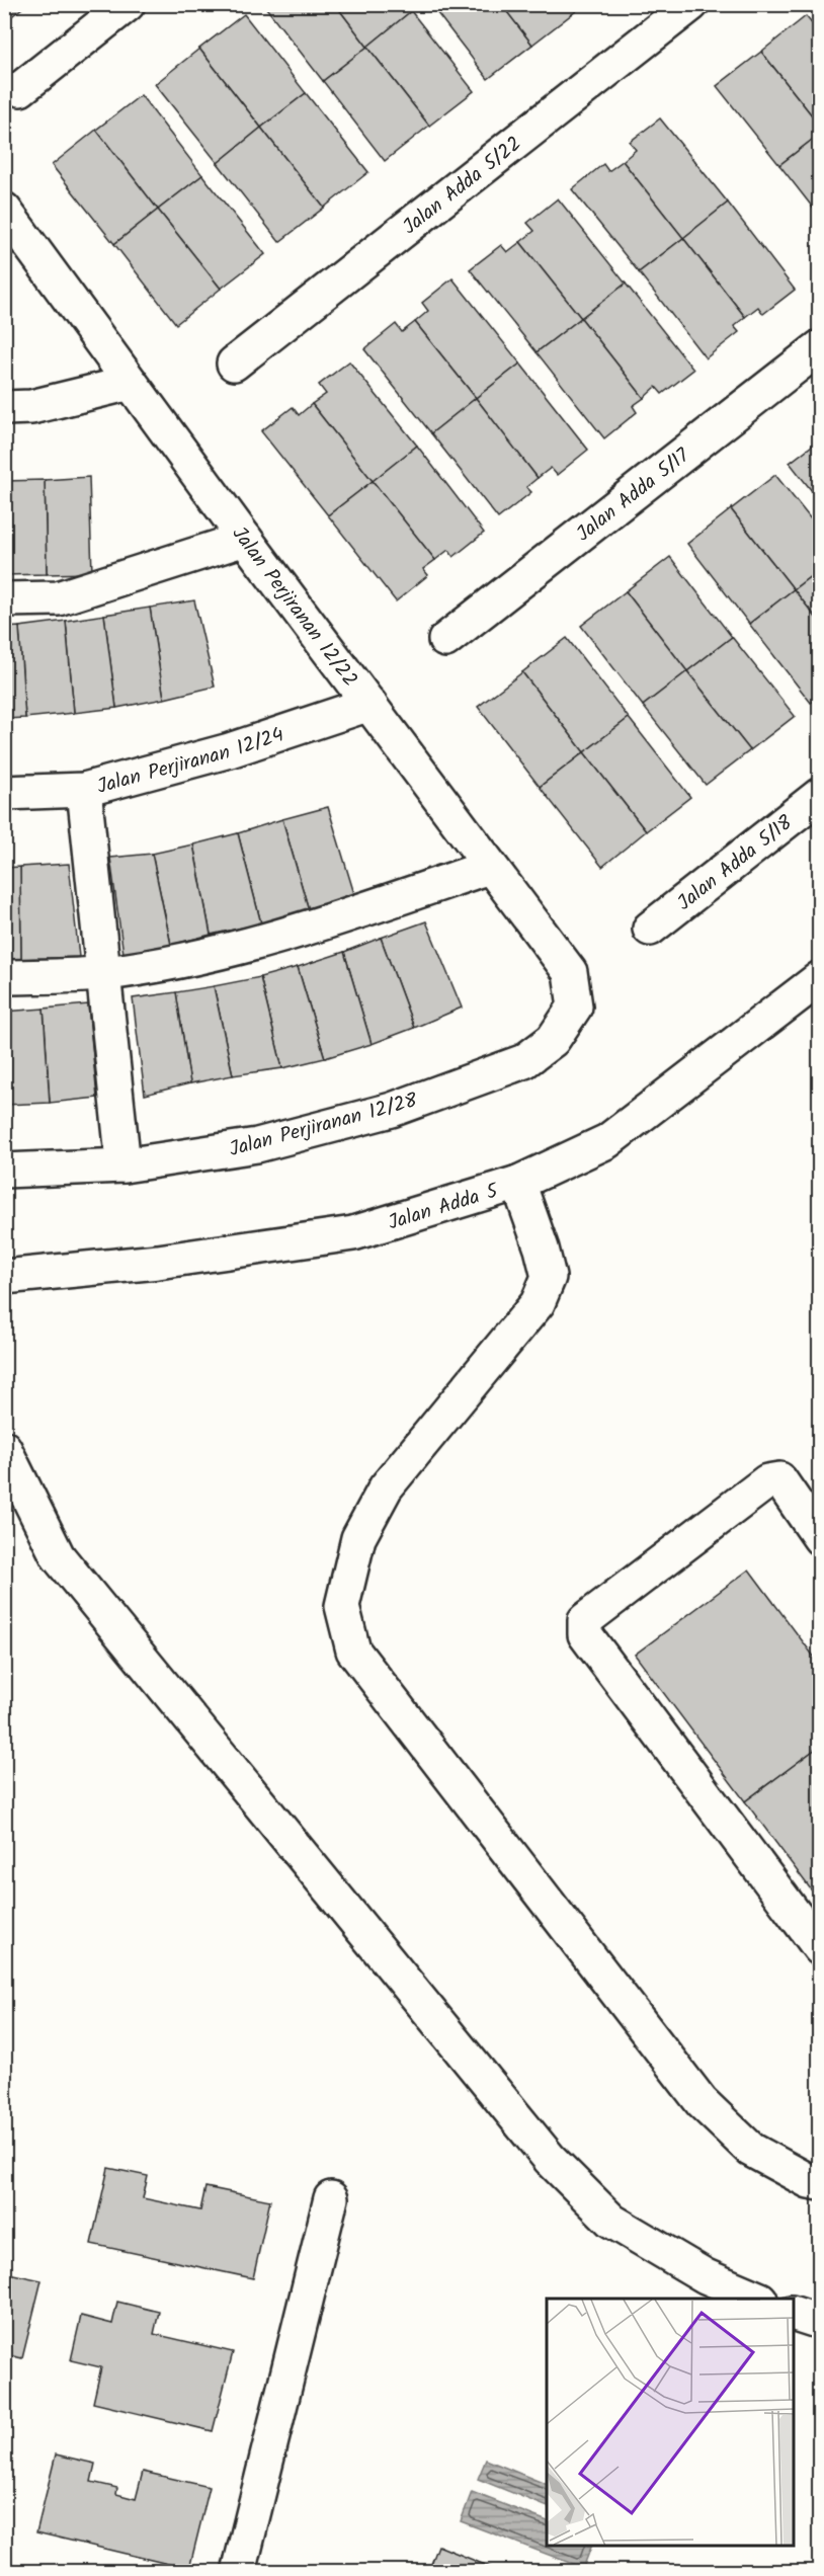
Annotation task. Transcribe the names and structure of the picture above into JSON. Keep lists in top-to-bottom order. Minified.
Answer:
{"streets":{"street":["Jalan Adda 5/22","Jalan Adda 5/17","Jalan Perjiranan 12/22","Jalan Perjiranan 12/24","Jalan Adda 5/18","Jalan Perjiranan 12/28","Jalan Adda 5"]},"crossings":[["Jalan Perjiranan 12/22","Jalan Perjiranan 12/24"],["Jalan Perjiranan 12/22","Jalan Perjiranan 12/28"]]}
